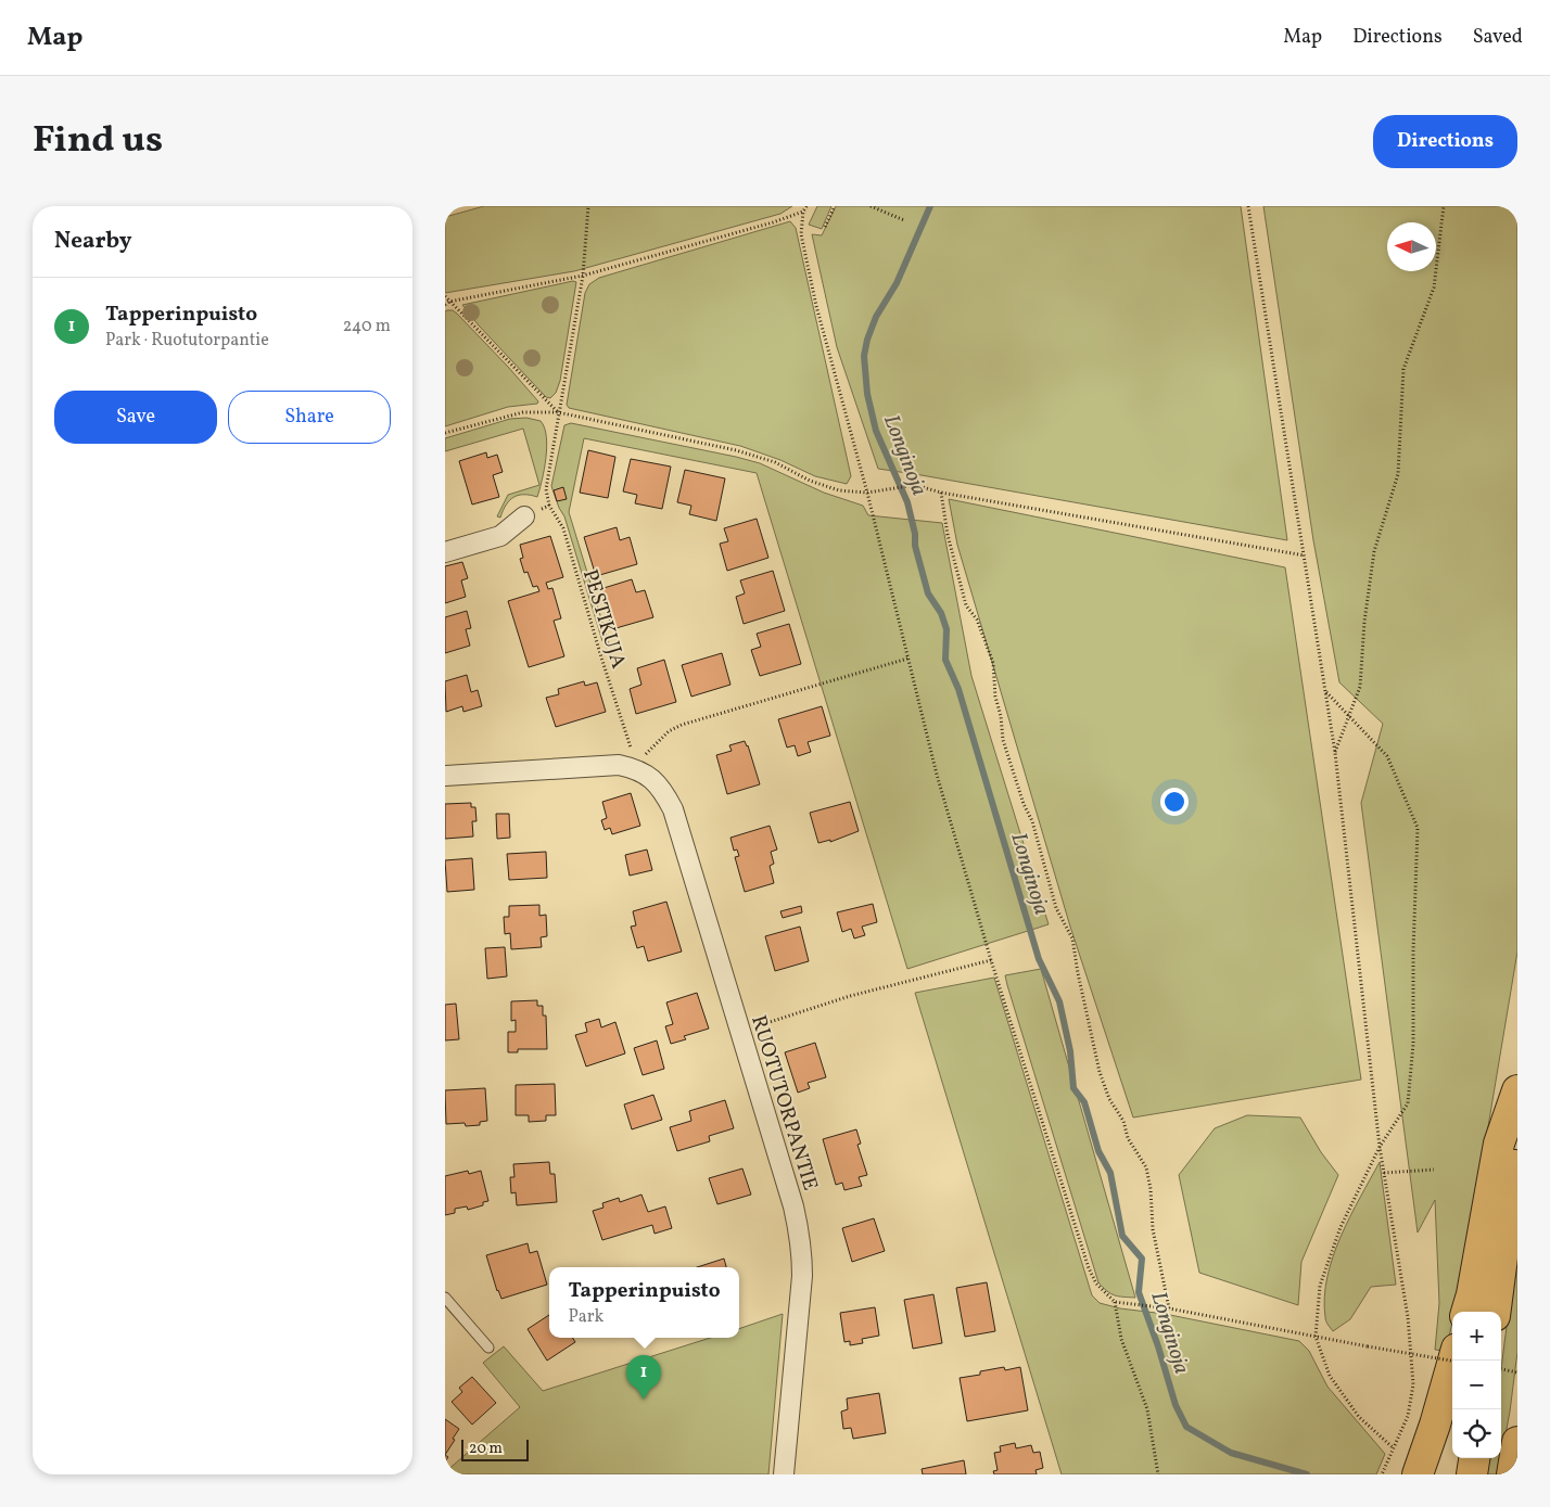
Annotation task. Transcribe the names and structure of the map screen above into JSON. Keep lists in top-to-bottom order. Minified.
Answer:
{"streets":{"street":["RUOTUTORPANTIE"],"path":["PESTIKUJA"]},"crossings":[["PESTIKUJA","RUOTUTORPANTIE"]],"water":["Longinoja"],"scale_bar":"20 m","north":"left","page":{"header":"Map","nav":["Map","Directions","Saved"],"title":"Find us","buttons":["Directions",["Save","Share"]],"heading":"Nearby","list":[{"mark":"1","name":"Tapperinpuisto","note":"Park · Ruotutorpantie","value":"240 m"}],"popup":["Tapperinpuisto","Park"],"map_buttons":["+","−"],"pins":"1","scale":"20 m"}}
